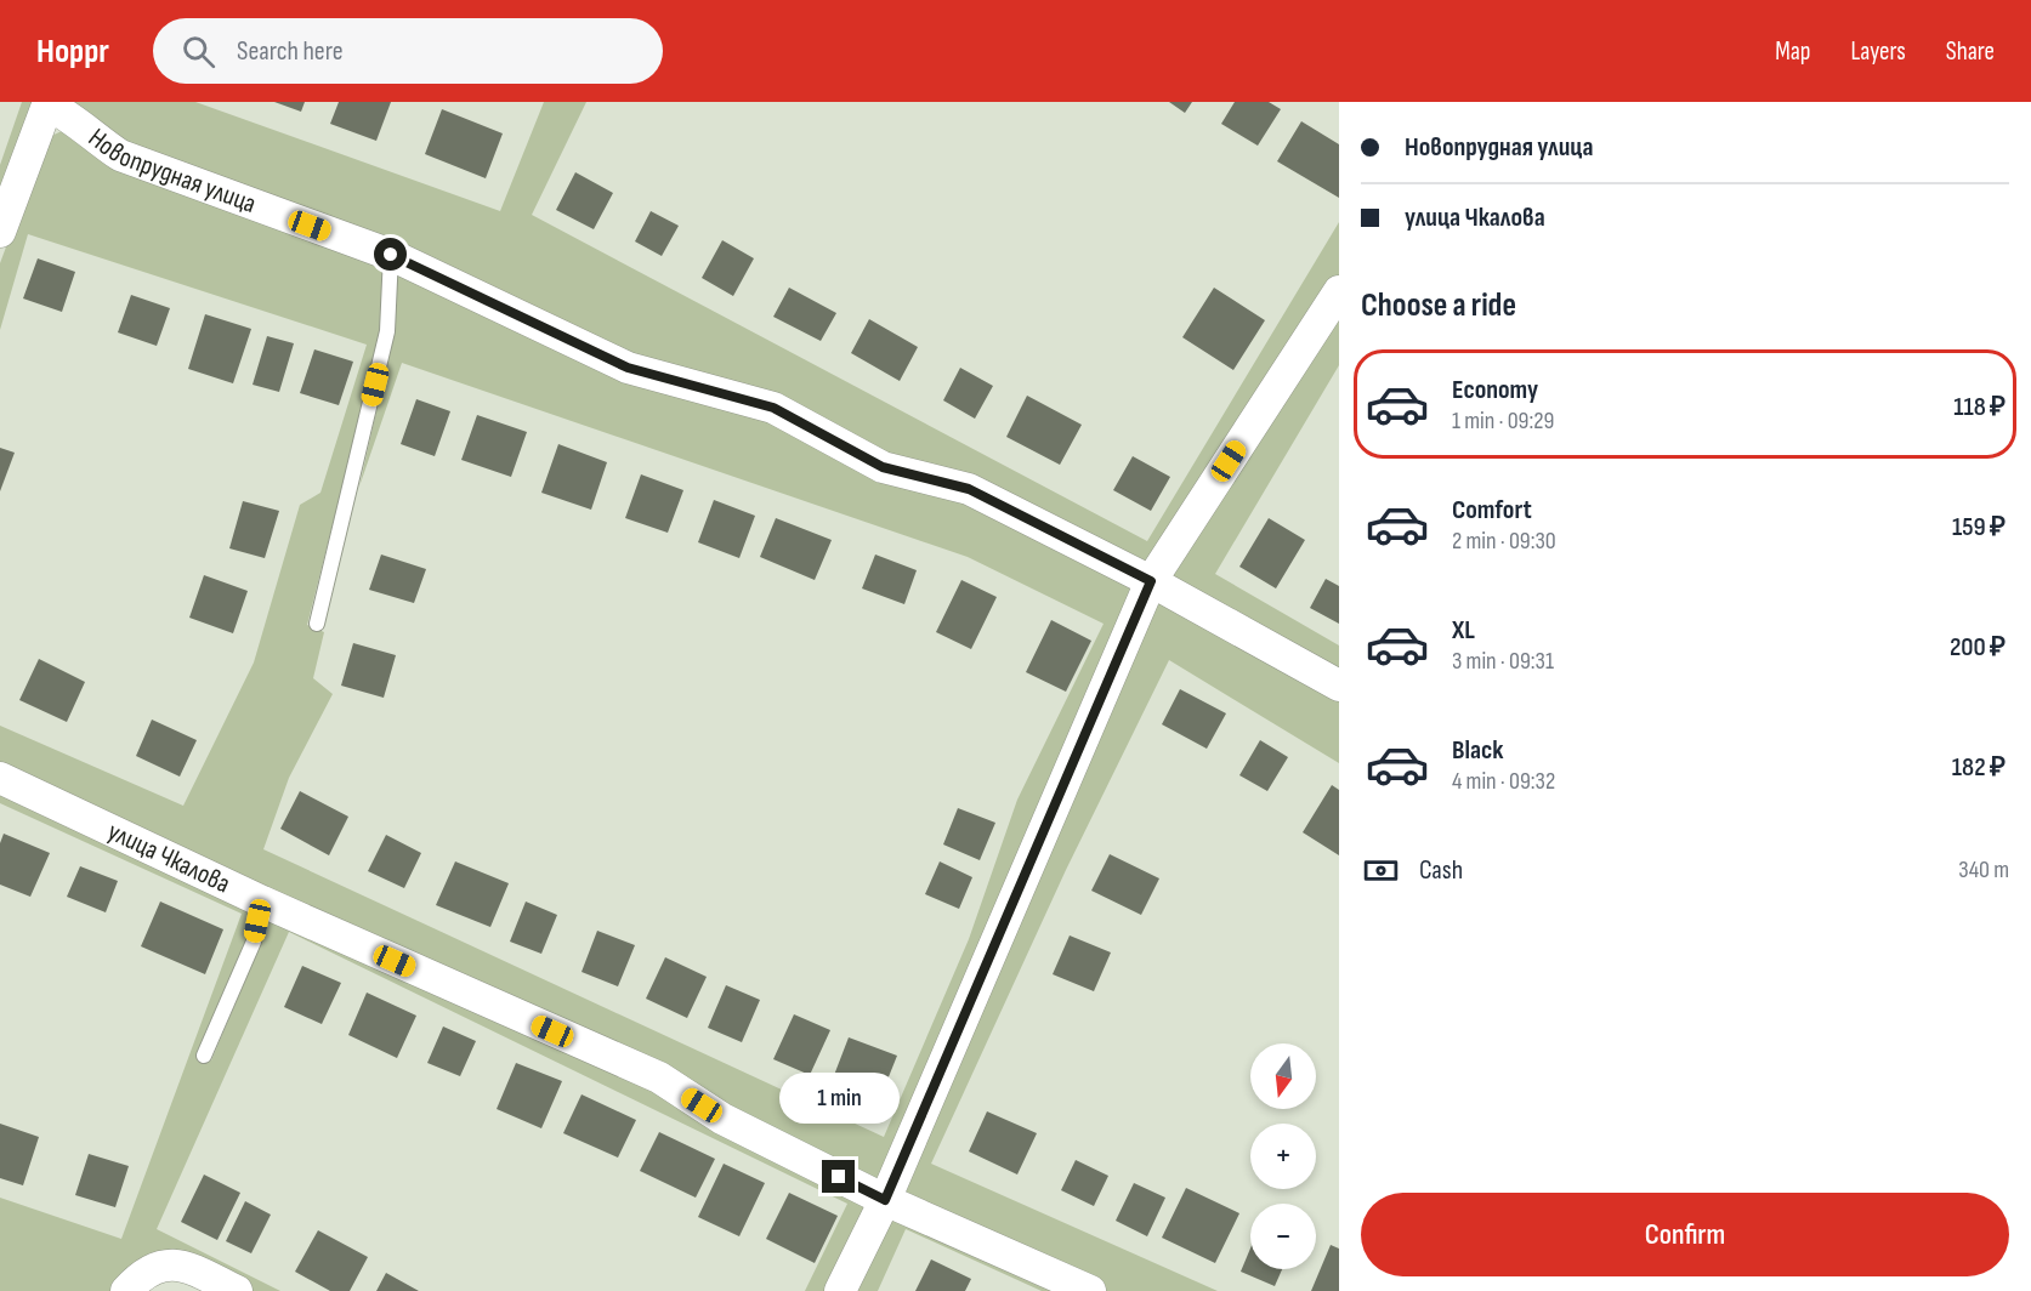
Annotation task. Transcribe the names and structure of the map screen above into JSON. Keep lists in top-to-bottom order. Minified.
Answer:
{"streets":{"street":["Новопрудная улица","улица Чкалова"]},"north":"bottom","page":{"header":"Hoppr","search":"Search here","nav":["Map","Layers","Share"],"banner":["Новопрудная улица","улица Чкалова"],"heading":"Choose a ride","list":[{"name":"Economy","note":"1 min · 09:29","value":"118 ₽"},{"name":"Comfort","note":"2 min · 09:30","value":"159 ₽"},{"name":"XL","note":"3 min · 09:31","value":"200 ₽"},{"name":"Black","note":"4 min · 09:32","value":"182 ₽"}],"pay":["Cash","340 m"],"map_buttons":["+","−"],"bubble":"1 min","buttons":"Confirm"}}
